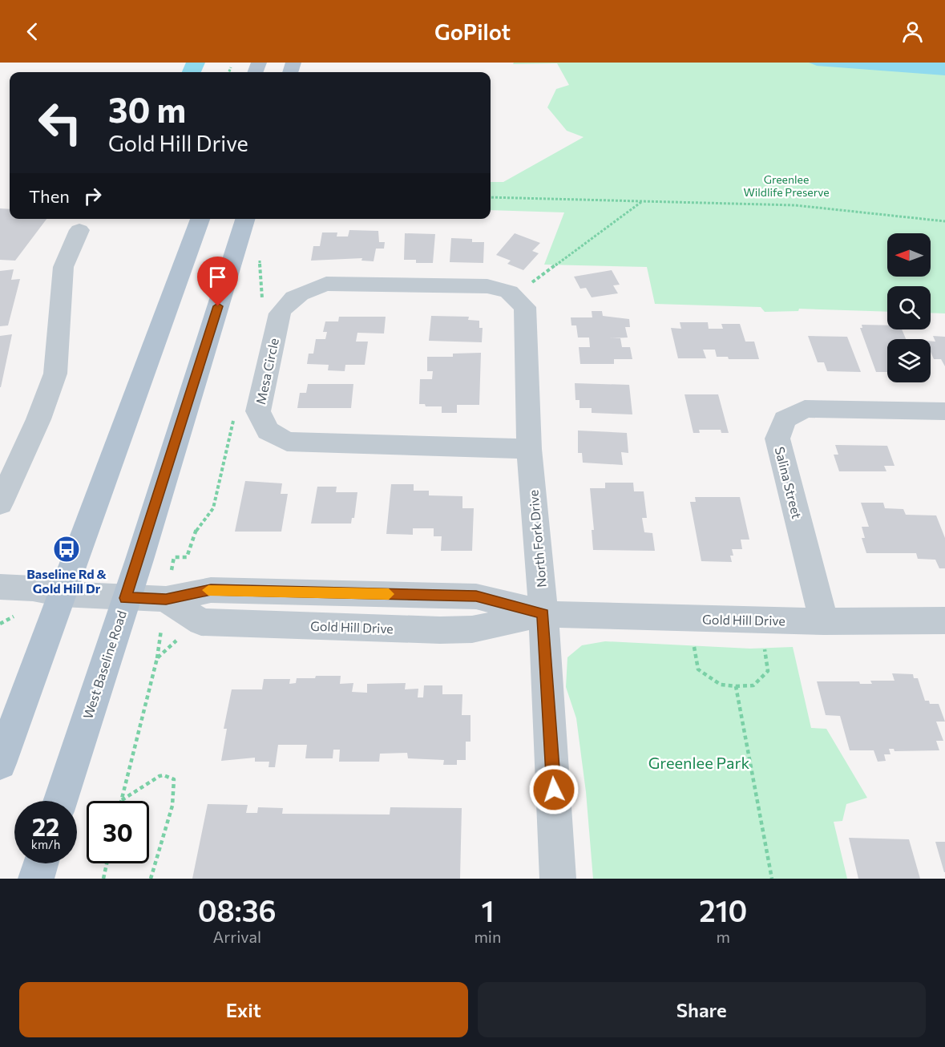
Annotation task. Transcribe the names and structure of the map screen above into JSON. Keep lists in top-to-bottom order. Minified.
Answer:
{"streets":{"main road":["West Baseline Road"],"street":["Mesa Circle","Salina Street","North Fork Drive","Gold Hill Drive"]},"crossings":[["Mesa Circle","North Fork Drive"],["Salina Street","Gold Hill Drive"],["North Fork Drive","Gold Hill Drive"],["Gold Hill Drive","West Baseline Road"]],"parks":["Greenlee Wildlife Preserve","Greenlee Park"],"places":{"bus stop":["Baseline Rd & Gold Hill Dr"]},"north":"left","page":{"header":"GoPilot","turn":["30 m","Gold Hill Drive"],"then":"Then","speed":"22 km/h","limit":"30","eta":["08:36","Arrival","1","min","210","m"],"buttons":["Exit","Share"]}}
